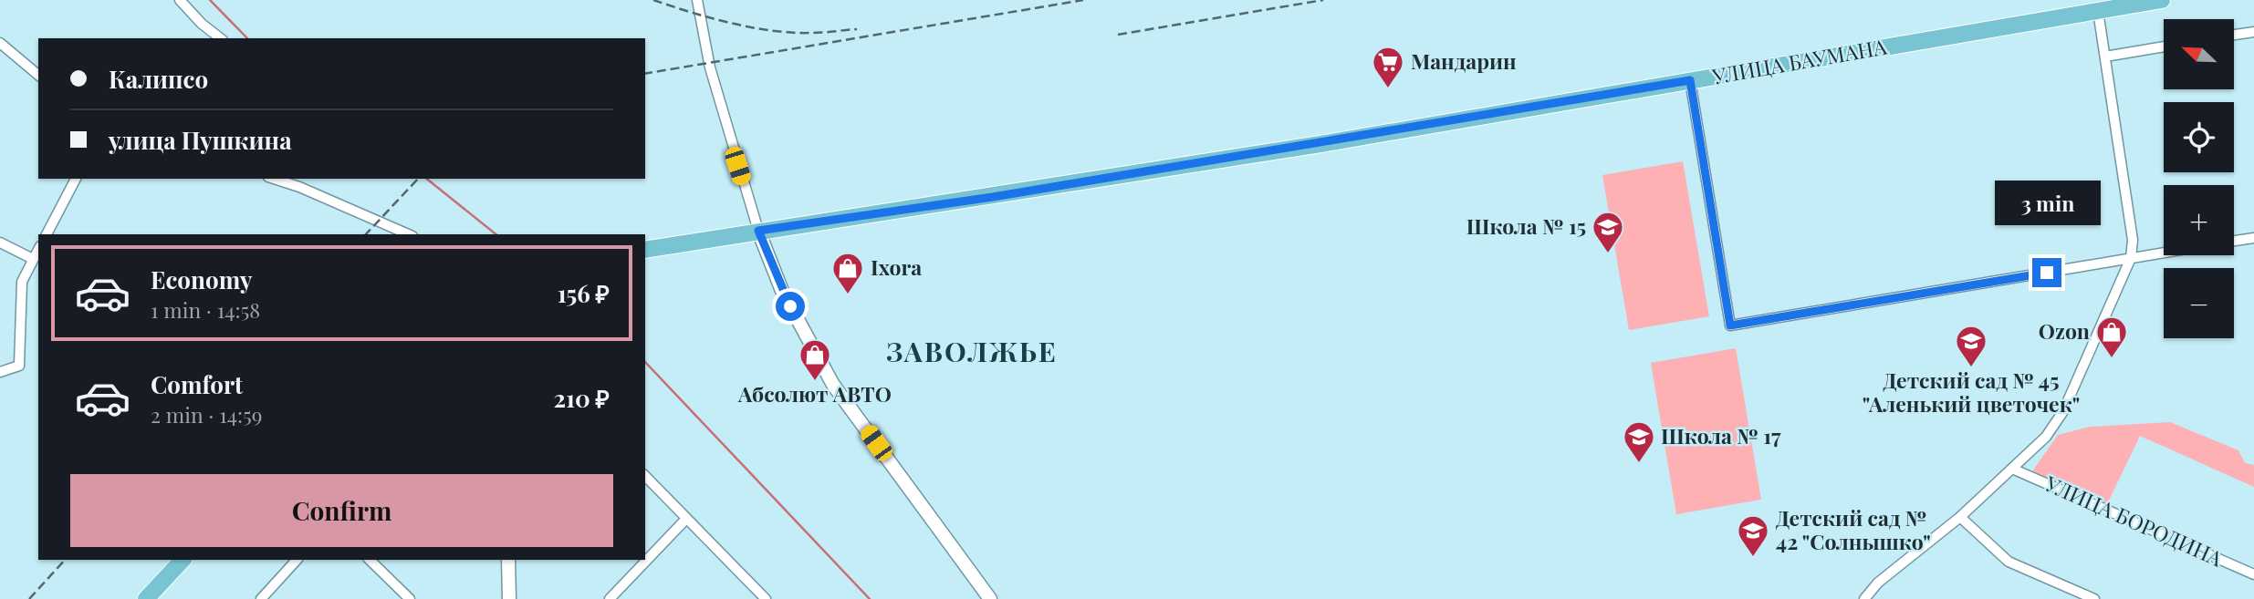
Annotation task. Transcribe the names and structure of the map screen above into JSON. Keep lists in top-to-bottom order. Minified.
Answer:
{"streets":{"main road":["УЛИЦА БАУМАНА"],"street":["УЛИЦА БОРОДИНА"]},"districts":["ЗАВОЛЖЬЕ"],"places":{"supermarket":["Мандарин"],"school or university":["Школа № 15","Детский сад № 45 \"Аленький цветочек\"","Школа № 17","Детский сад № 42 \"Солнышко\""],"shop":["Ixora","Ozon","Абсолют АВТО"]},"north":"top left","page":{"map_buttons":["+","−"],"banner":["Калипсо","улица Пушкина"],"bubble":"3 min","list":[{"name":"Economy","note":"1 min · 14:58","value":"156 ₽"},{"name":"Comfort","note":"2 min · 14:59","value":"210 ₽"}],"buttons":"Confirm"}}
